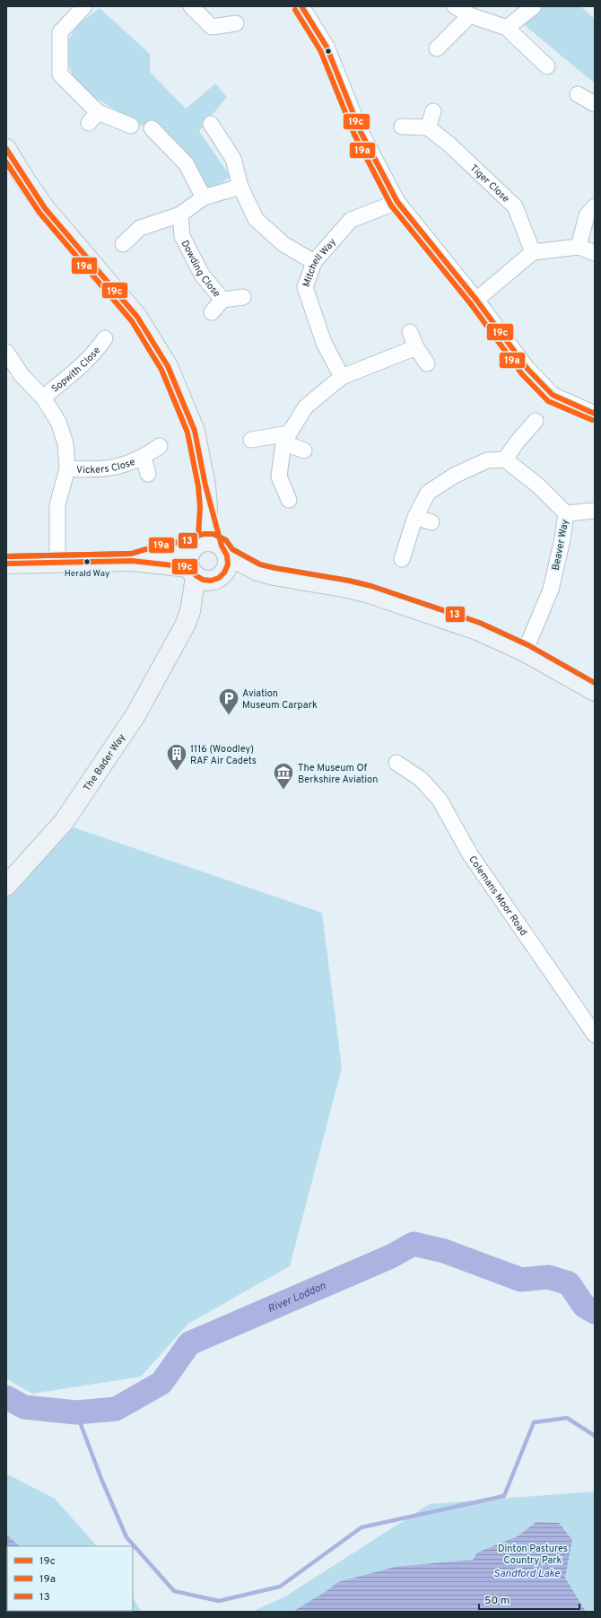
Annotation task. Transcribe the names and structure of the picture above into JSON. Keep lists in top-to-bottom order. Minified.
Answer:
{"streets":{"street":["Tiger Close","Mitchell Way","Dowding Close","Sopwith Close","Vickers Close","Beaver Way","The Bader Way","Colemans Moor Road"]},"water":["River Loddon","Sandford Lake"],"parks":["Dinton Pastures Country Park"],"places":{"other":["Herald Way"],"parking":["Aviation Museum Carpark"],"building":["1116 (Woodley) RAF Air Cadets"],"museum":["The Museum Of Berkshire Aviation"]},"lines":["transit line 19c","transit line 19a","transit line 13"],"legend":["19c","19a","13"],"scale_bar":"50 m"}
